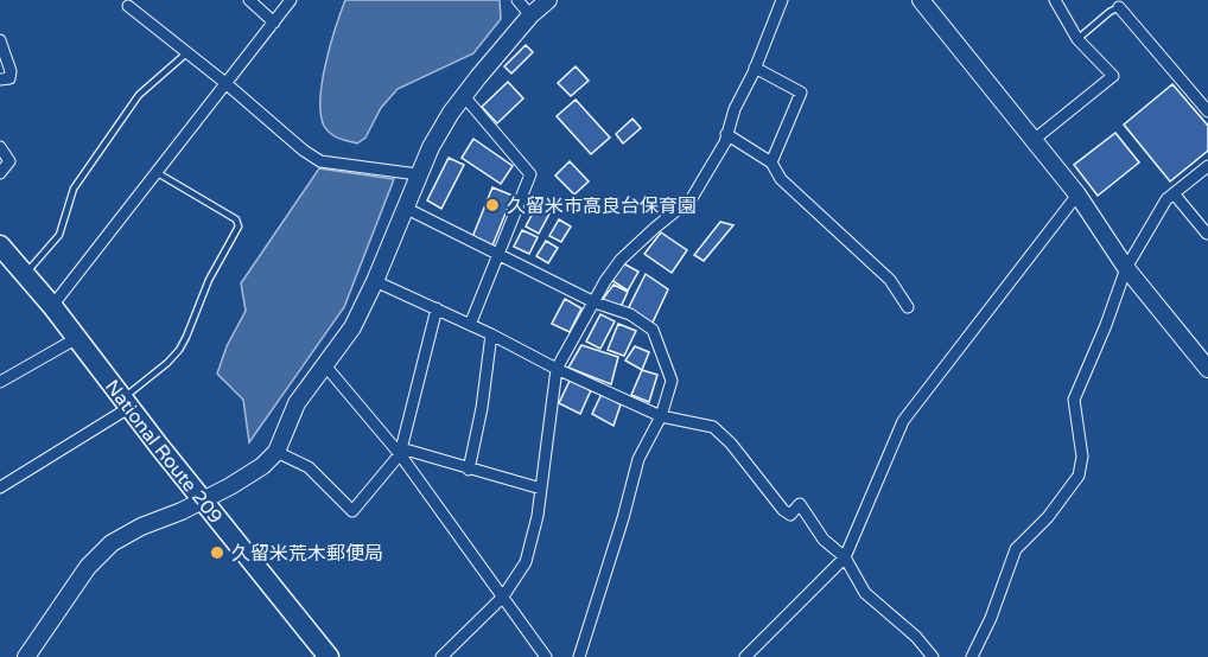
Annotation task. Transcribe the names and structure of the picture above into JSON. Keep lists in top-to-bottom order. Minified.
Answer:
{"streets":{"highway":["National Route 209"]},"places":["久留米市高良台保育園","久留米荒木郵便局"]}
